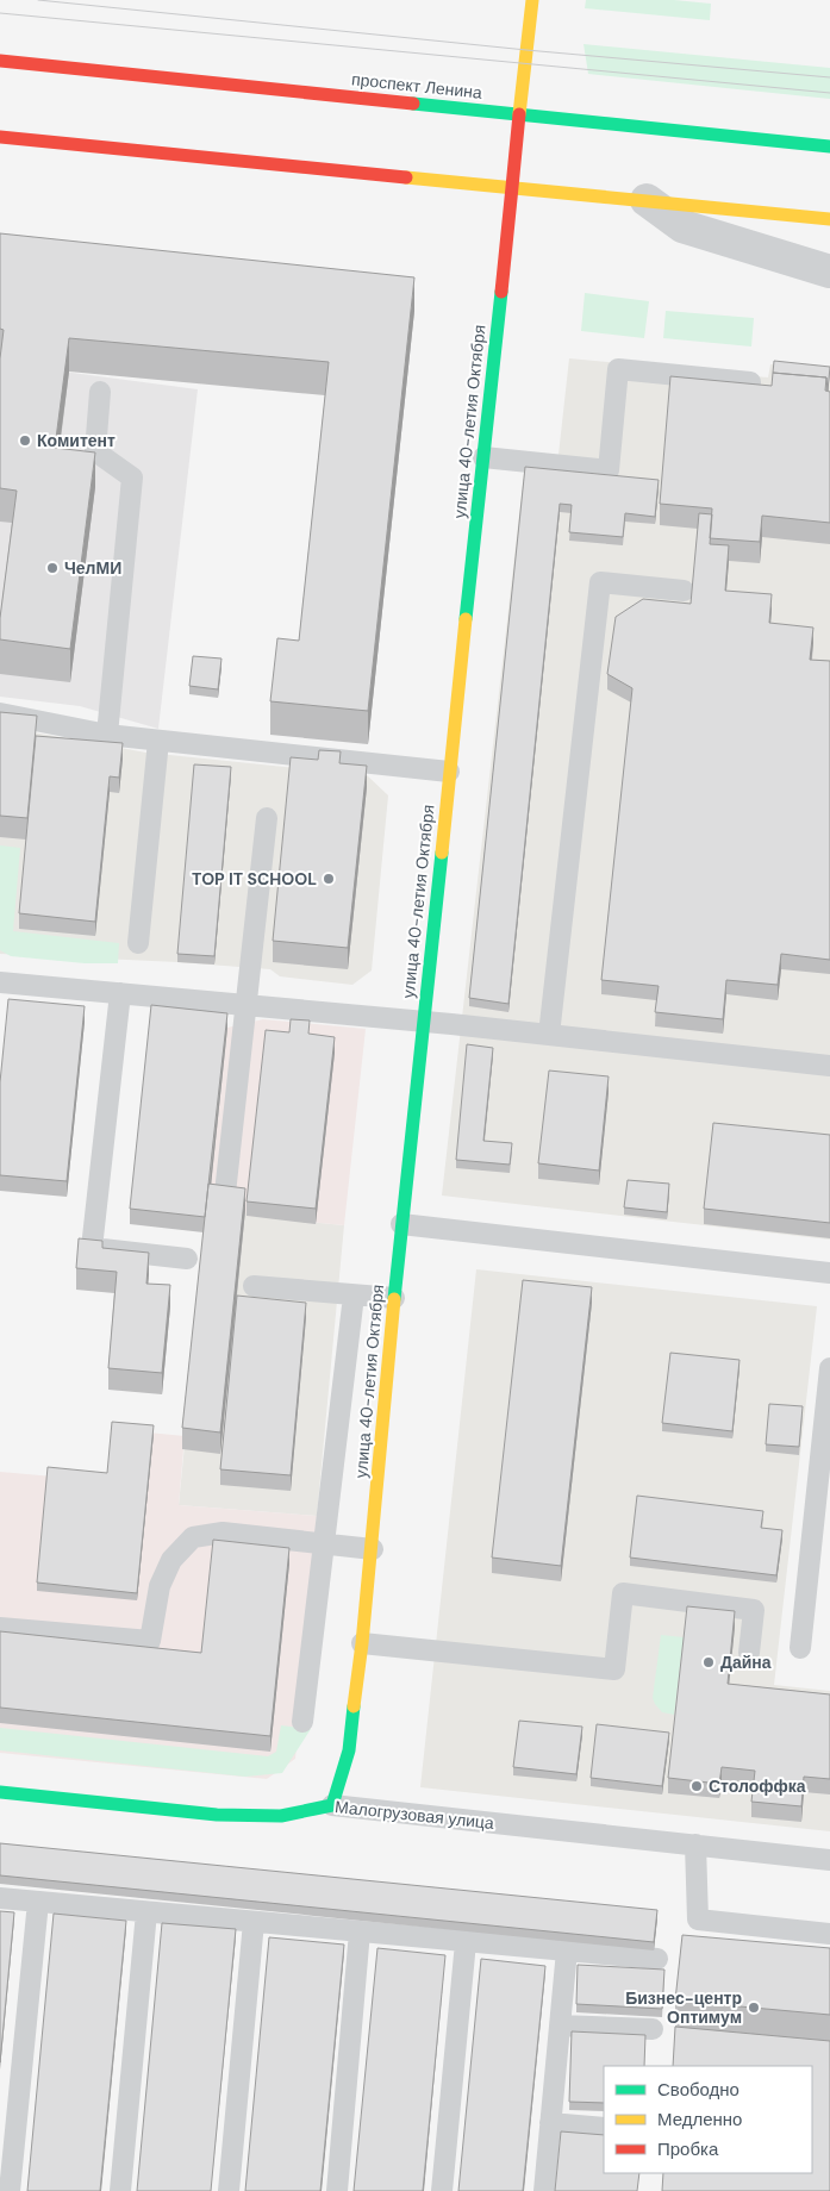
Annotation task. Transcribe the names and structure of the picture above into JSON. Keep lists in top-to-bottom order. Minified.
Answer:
{"streets":{"street":["проспект Ленина","улица 40-летия Октября","Малогрузовая улица"]},"crossings":[["проспект Ленина","улица 40-летия Октября"],["улица 40-летия Октября","Малогрузовая улица"]],"places":["Комитент","ЧелМИ","TOP IT SCHOOL","Дайна","Столоффка","Бизнес-центр Оптимум"],"legend":["Свободно","Медленно","Пробка"]}
